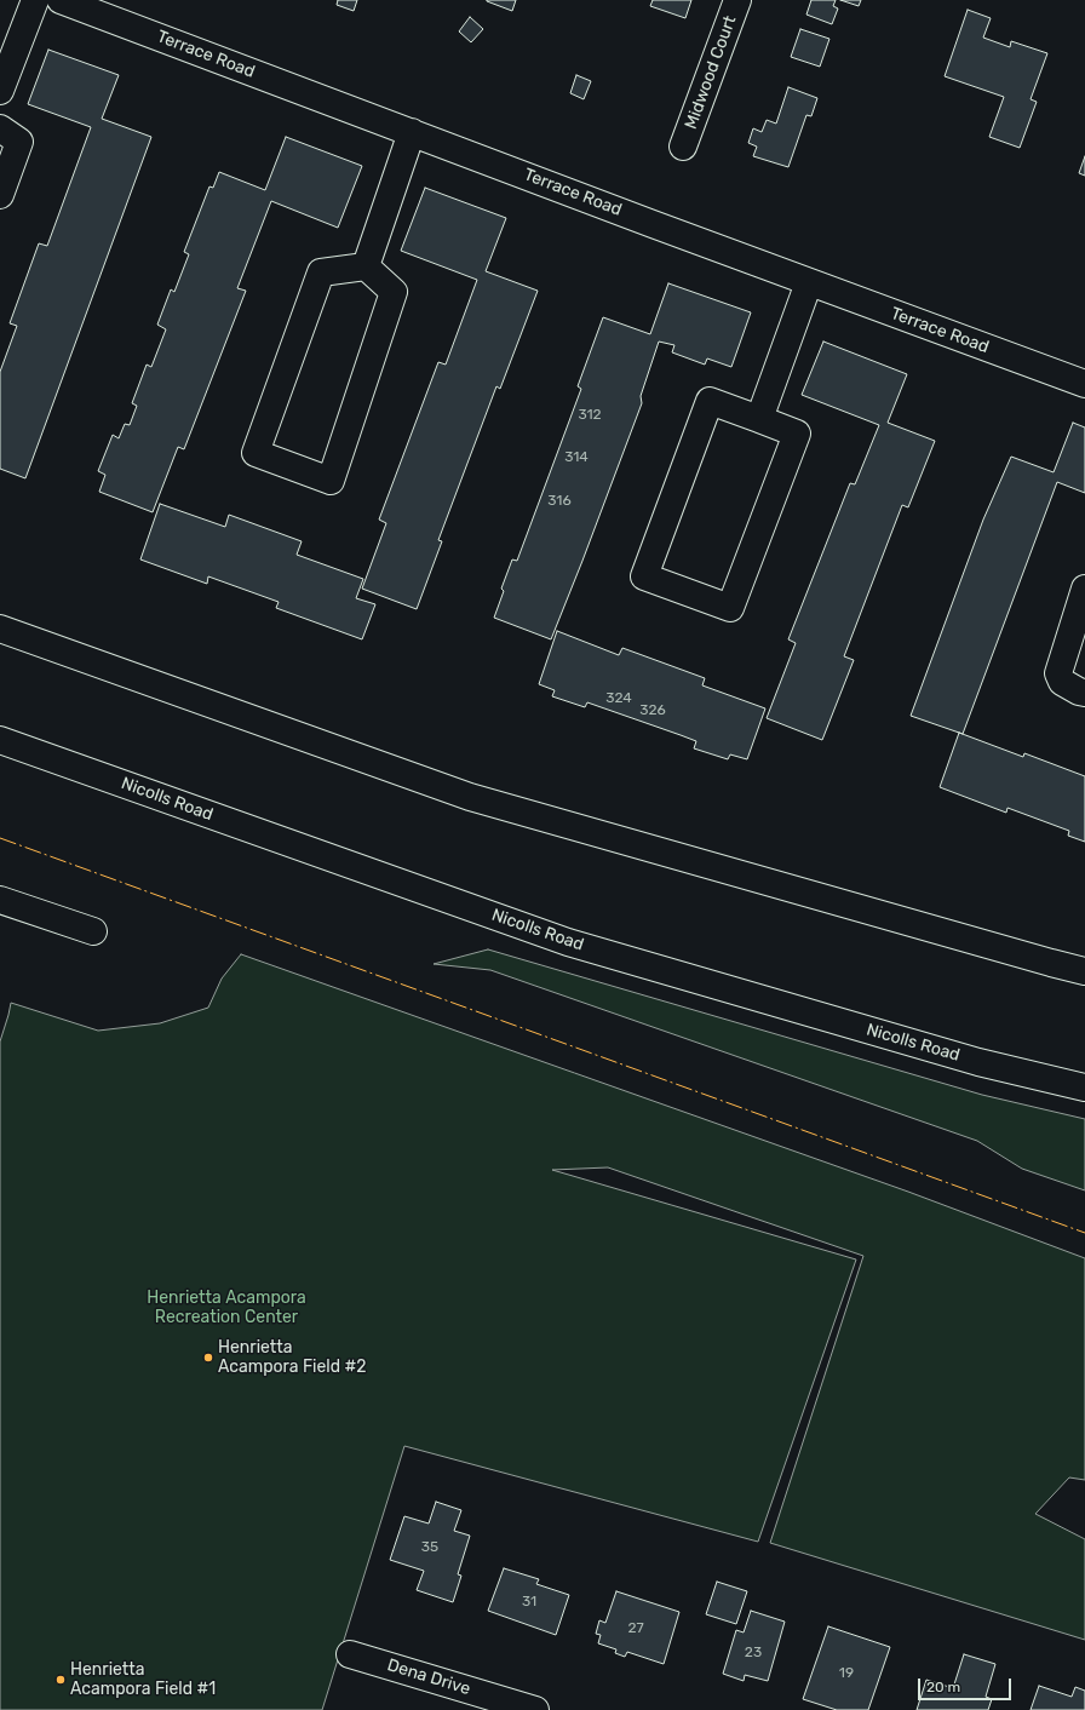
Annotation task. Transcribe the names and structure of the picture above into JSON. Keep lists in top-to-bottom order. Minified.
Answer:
{"streets":{"main road":["Terrace Road","Midwood Court","Nicolls Road","Dena Drive"]},"parks":["Henrietta Acampora Recreation Center"],"places":["Henrietta Acampora Field #2","Henrietta Acampora Field #1"],"house_numbers":["312","314","316","324","326","35","31","27","23","19"],"scale_bar":"20 m"}
